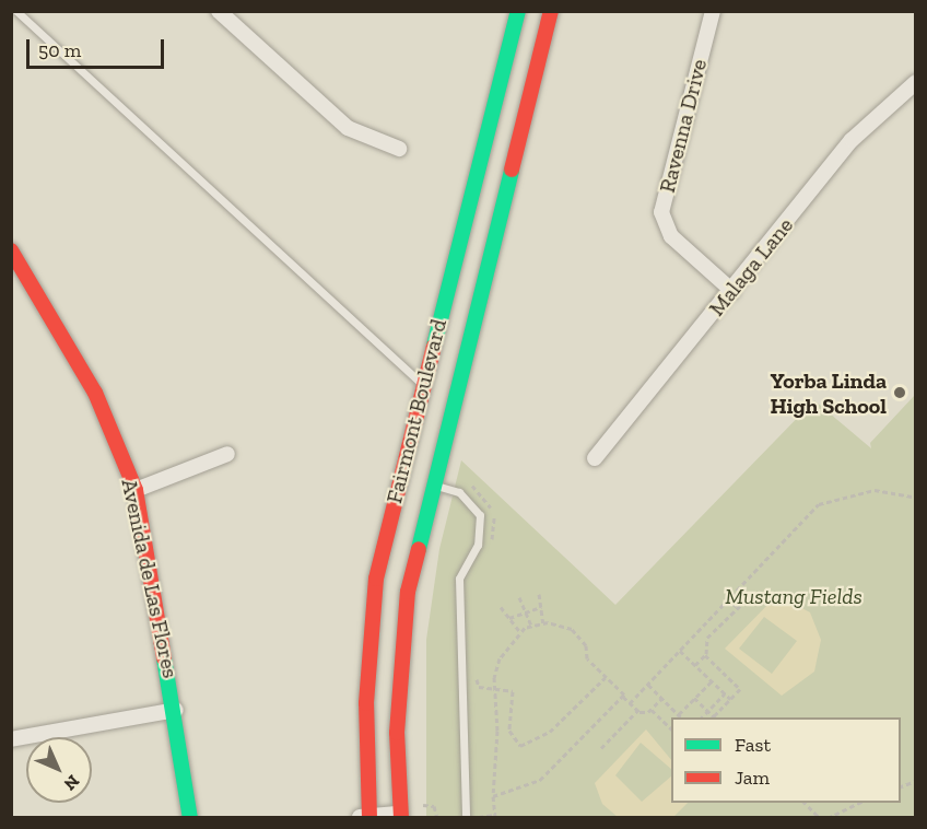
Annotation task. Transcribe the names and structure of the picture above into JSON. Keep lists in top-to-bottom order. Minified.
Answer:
{"streets":{"main road":["Fairmont Boulevard","Avenida de Las Flores"],"street":["Ravenna Drive","Malaga Lane"]},"crossings":[["Ravenna Drive","Malaga Lane"]],"parks":["Mustang Fields"],"places":["Yorba Linda High School"],"legend":["Fast","Jam"],"scale_bar":"50 m","north":"bottom right"}
